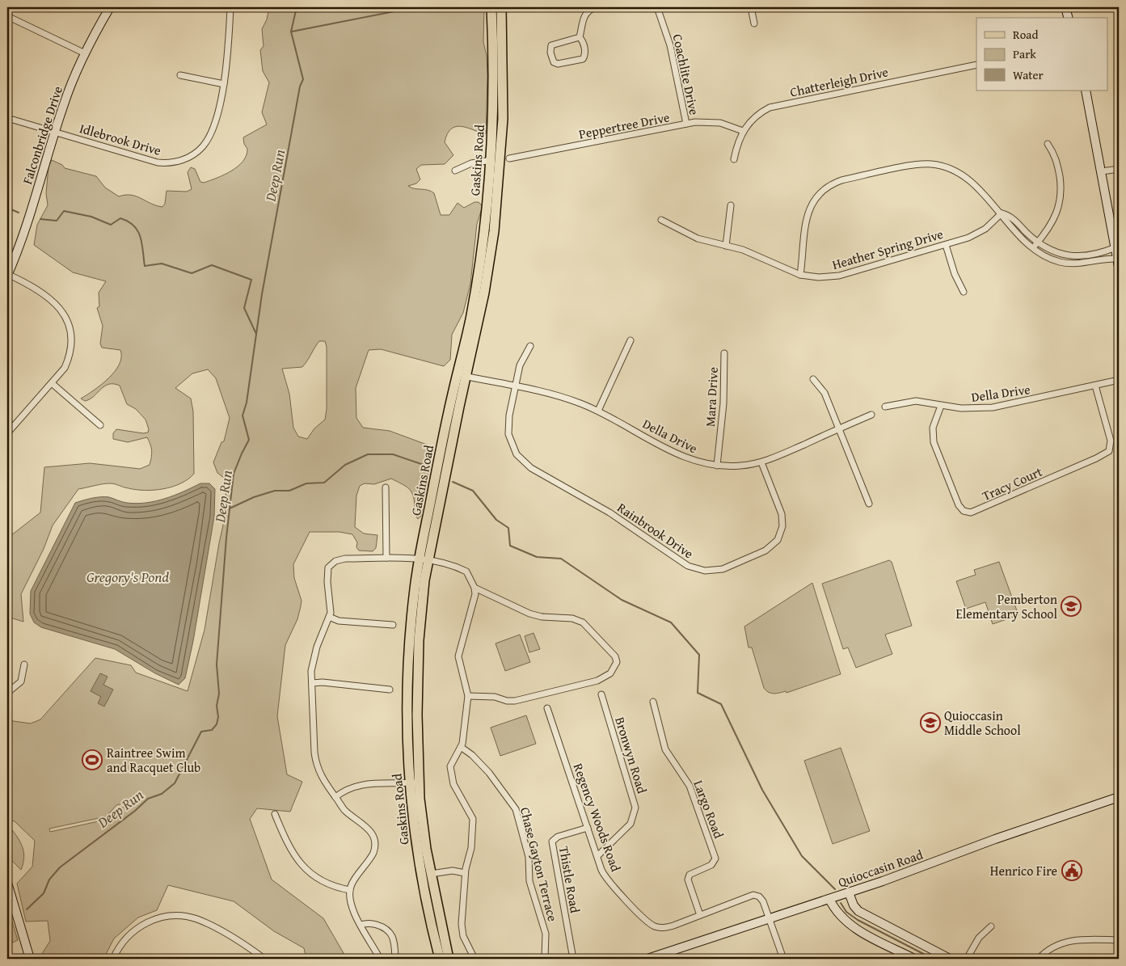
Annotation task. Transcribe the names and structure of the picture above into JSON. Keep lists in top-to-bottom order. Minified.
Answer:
{"streets":{"main road":["Gaskins Road"],"street":["Coachlite Drive","Chatterleigh Drive","Peppertree Drive","Falconbridge Drive","Idlebrook Drive","Heather Spring Drive","Della Drive","Mara Drive","Tracy Court","Rainbrook Drive","Bronwyn Road","Largo Road","Regency Woods Road","Chase Gayton Terrace","Quioccasin Road","Thistle Road"]},"crossings":[["Coachlite Drive","Peppertree Drive"],["Chatterleigh Drive","Peppertree Drive"],["Peppertree Drive","Gaskins Road"],["Falconbridge Drive","Idlebrook Drive"],["Gaskins Road","Della Drive"],["Della Drive","Mara Drive"],["Della Drive","Tracy Court"],["Della Drive","Rainbrook Drive"],["Bronwyn Road","Regency Woods Road"],["Largo Road","Regency Woods Road"],["Regency Woods Road","Quioccasin Road"],["Regency Woods Road","Thistle Road"]],"water":["Deep Run","Gregory's Pond"],"places":{"school or university":["Pemberton Elementary School","Quioccasin Middle School"],"sports":["Raintree Swim and Racquet Club"],"public building":["Henrico Fire"]},"legend":["Road","Park","Water"]}
